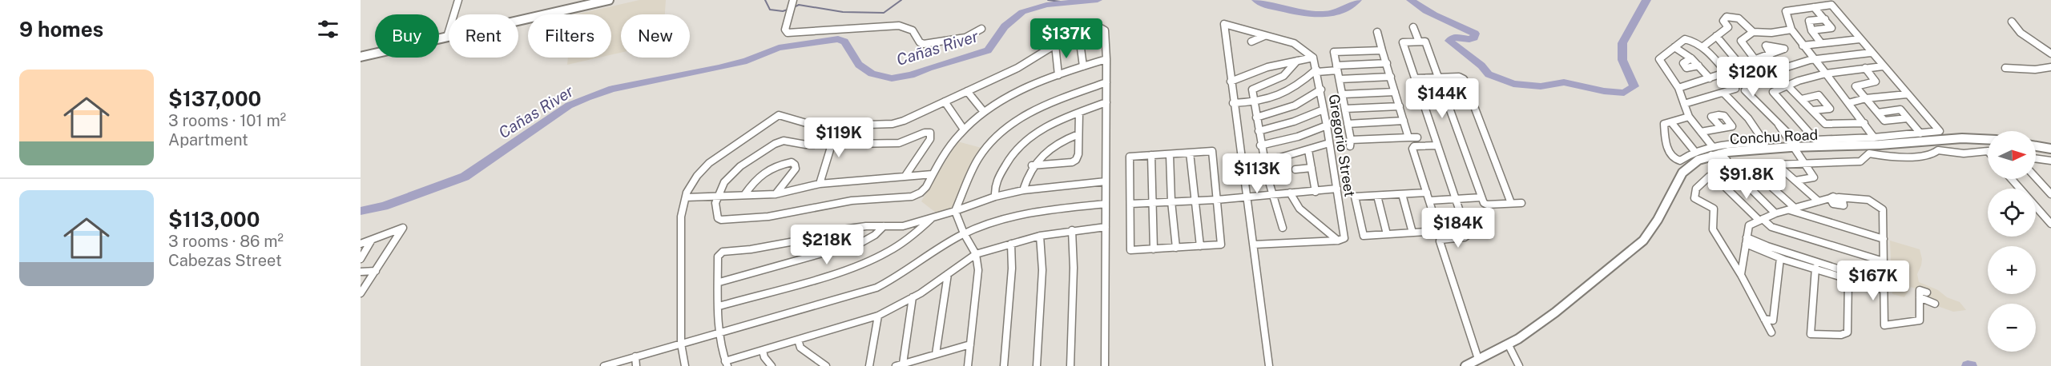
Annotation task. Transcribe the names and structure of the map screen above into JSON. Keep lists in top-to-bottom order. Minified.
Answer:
{"streets":{"main road":["Conchu Road"],"street":["Gregorio Street"]},"water":["Cañas River"],"north":"right","page":{"heading":"9 homes","chip":["Buy","Rent","Filters","New"],"price":["$137K","$120K","$144K","$119K","$113K","$91.8K","$184K","$218K","$167K"],"list":[{"name":"$137,000","note":"3 rooms · 101 m² · Apartment"},{"name":"$113,000","note":"3 rooms · 86 m² · Cabezas Street"}],"map_buttons":["+","−"]}}
